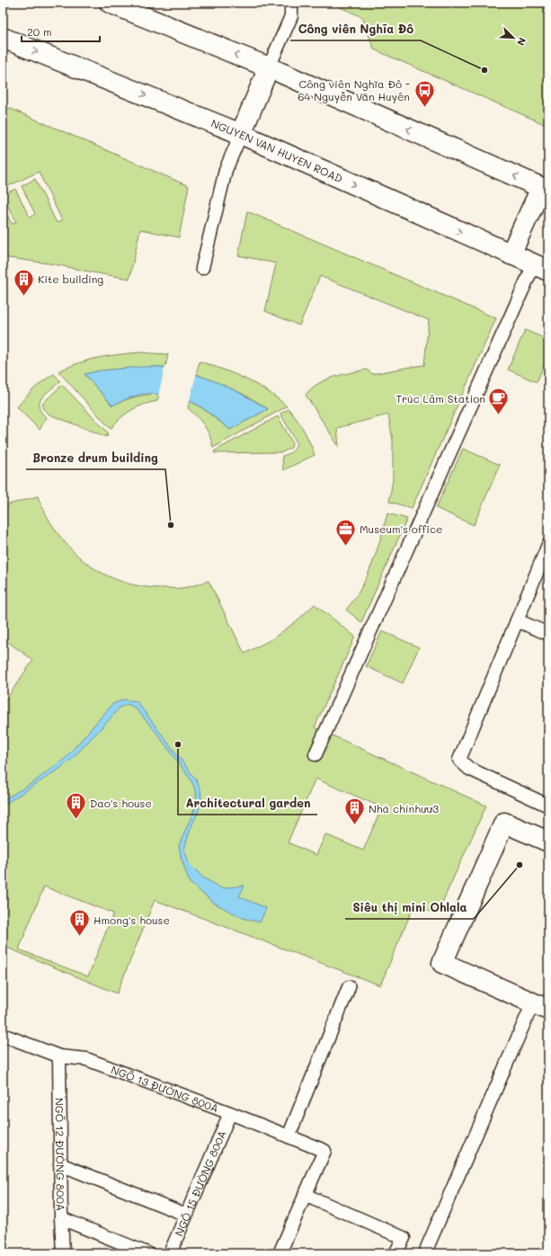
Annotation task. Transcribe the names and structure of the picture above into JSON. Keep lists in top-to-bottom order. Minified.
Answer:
{"streets":{"main road":["NGUYEN VAN HUYEN ROAD"],"lane":["NGÕ 13 ĐƯỜNG 800A","NGÕ 12 ĐƯỜNG 800A","NGÕ 15 ĐƯỜNG 800A"]},"crossings":[["NGÕ 13 ĐƯỜNG 800A","NGÕ 12 ĐƯỜNG 800A"],["NGÕ 13 ĐƯỜNG 800A","NGÕ 15 ĐƯỜNG 800A"]],"places":{"other":["Công viên Nghĩa Đô","Bronze drum building","Architectural garden","Siêu thị mini Ohlala"],"bus stop":["Công viên Nghĩa Đô - 64 Nguyễn Văn Huyên"],"building":["Kite building","Dao's house","Nhà chínhưư3","Hmong's house"],"cafe":["Trúc Lâm Station"],"office":["Museum's office"]},"scale_bar":"20 m","north":"bottom right"}
